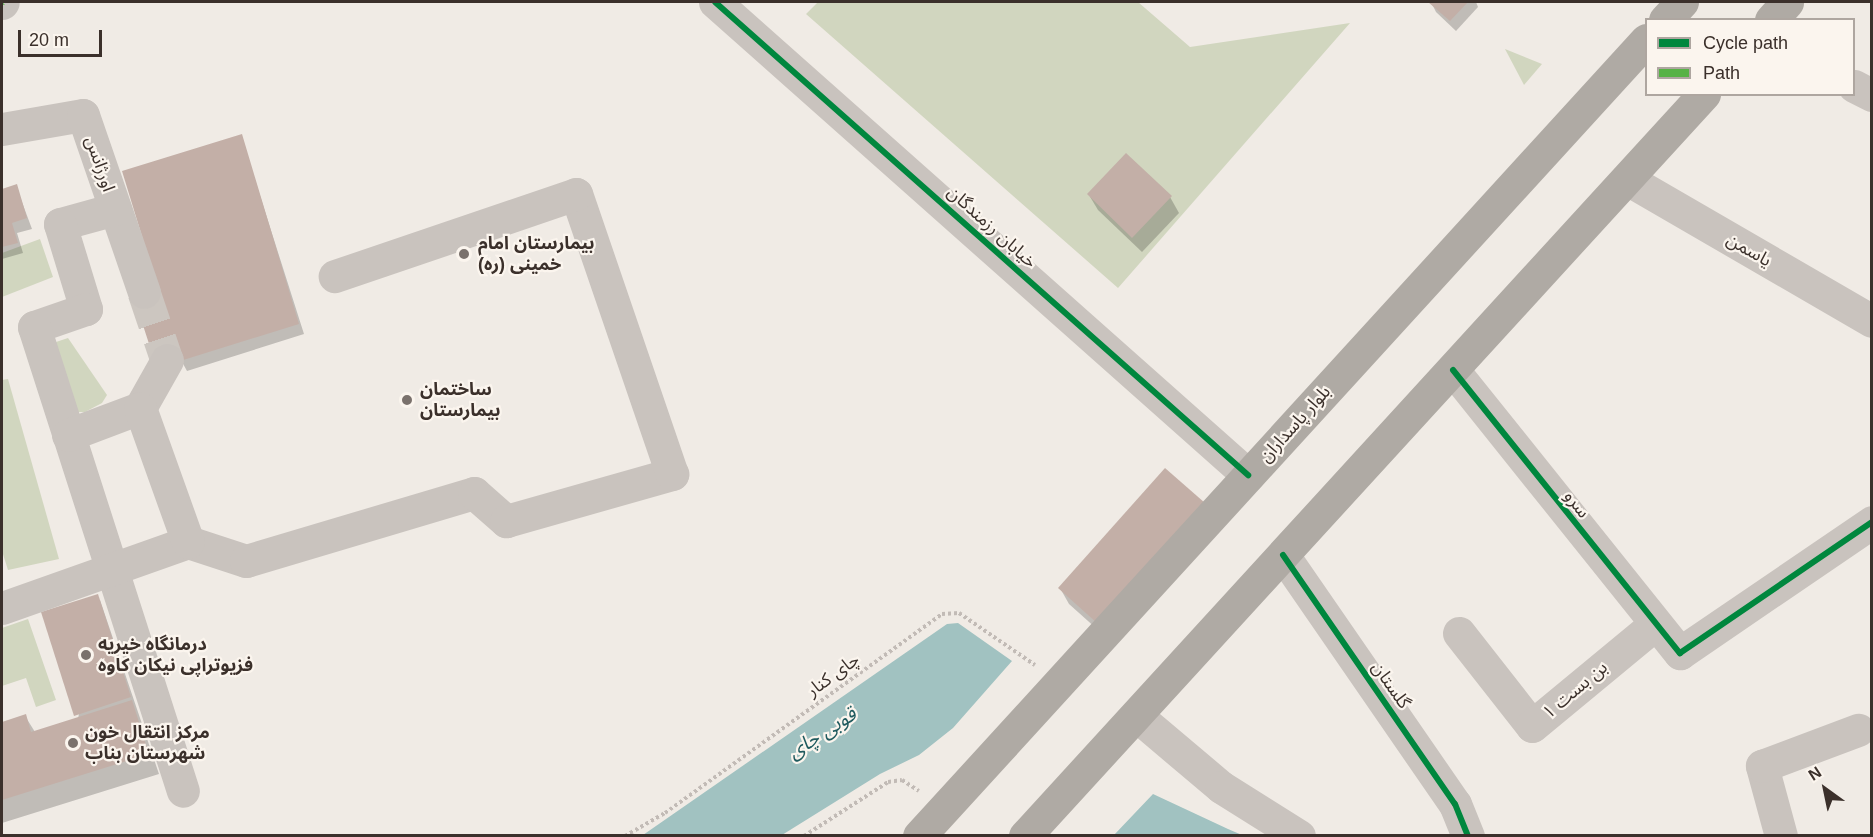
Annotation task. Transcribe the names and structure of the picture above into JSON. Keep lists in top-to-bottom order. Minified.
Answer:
{"streets":{"highway":["بلوار پاسداران"],"street":["اورژانس","خیابان رزمندگان","یاسمن","سرو","گلستان","بن بست ۱"],"path":["چای کنار"]},"crossings":[["خیابان رزمندگان","بلوار پاسداران"],["بلوار پاسداران","چای کنار"],["سرو","بن بست ۱"]],"water":["قوبی چای"],"places":["بیمارستان امام خمینی (ره)","ساختمان بیمارستان","درمانگاه خیریه فزیوتراپی نیکان کاوه","مرکز انتقال خون شهرستان بناب"],"legend":["Cycle path","Path"],"scale_bar":"20 m","north":"top left"}
